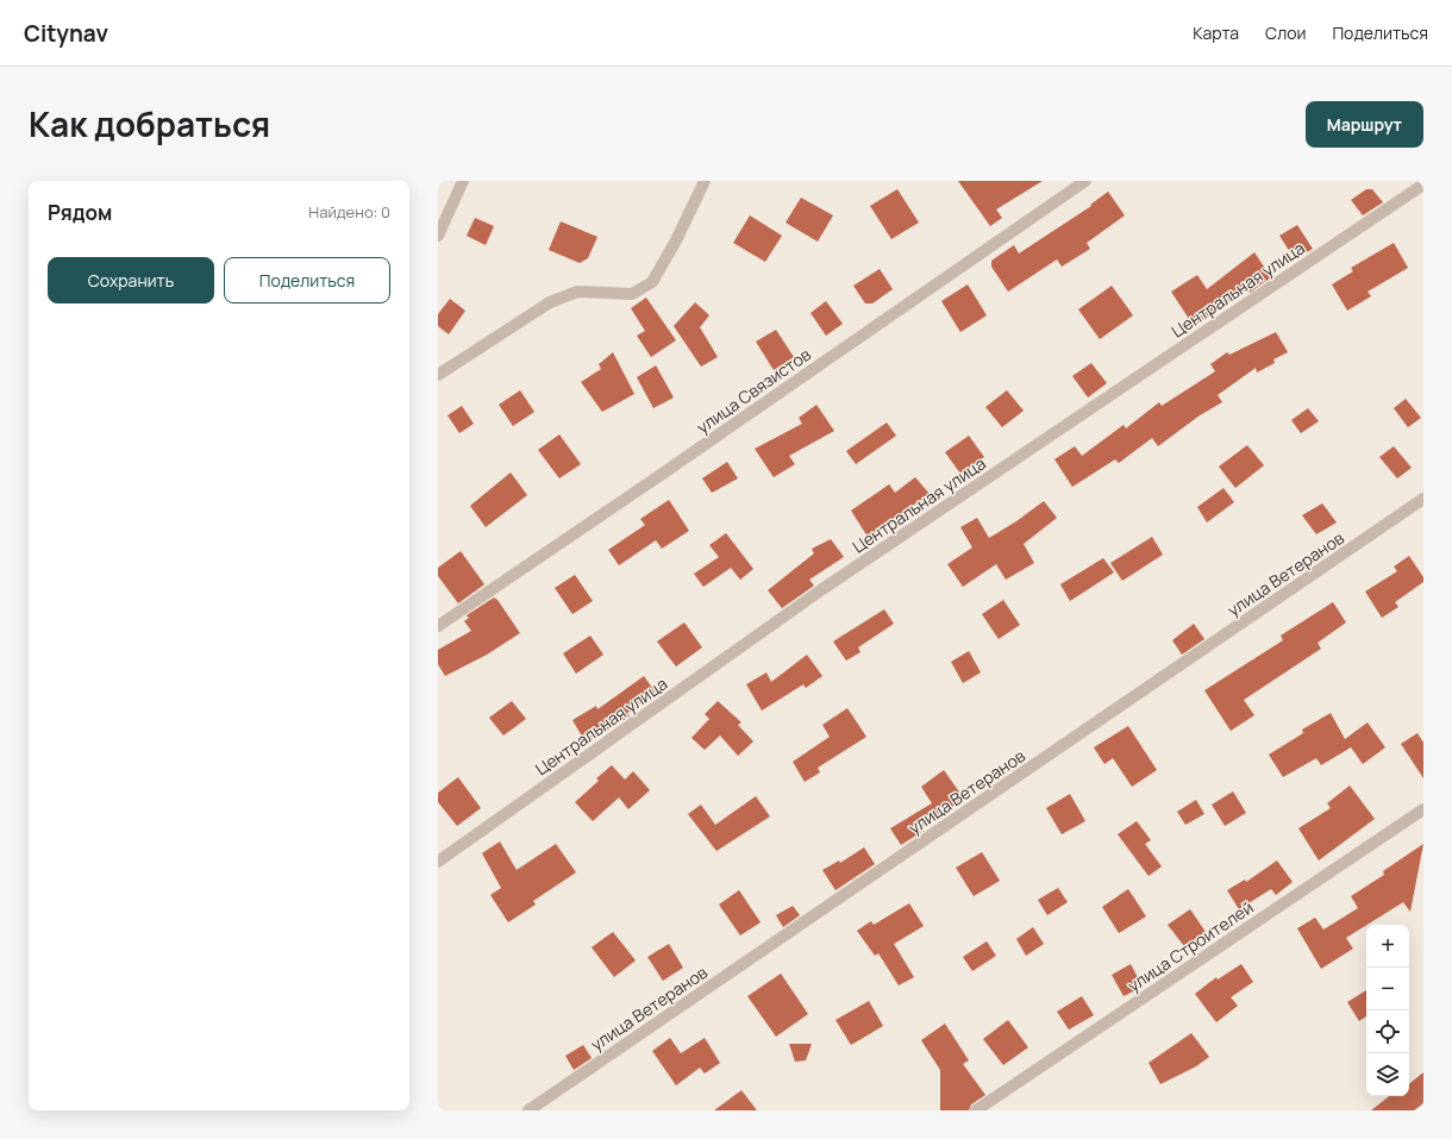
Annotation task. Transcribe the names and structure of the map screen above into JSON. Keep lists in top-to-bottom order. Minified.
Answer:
{"streets":{"street":["Центральная улица","улица Связистов","улица Ветеранов","улица Строителей"]},"page":{"header":"Citynav","nav":["Карта","Слои","Поделиться"],"title":"Как добраться","buttons":["Маршрут",["Сохранить","Поделиться"]],"heading":["Рядом","Найдено: 0"],"map_buttons":["+","−"]}}
